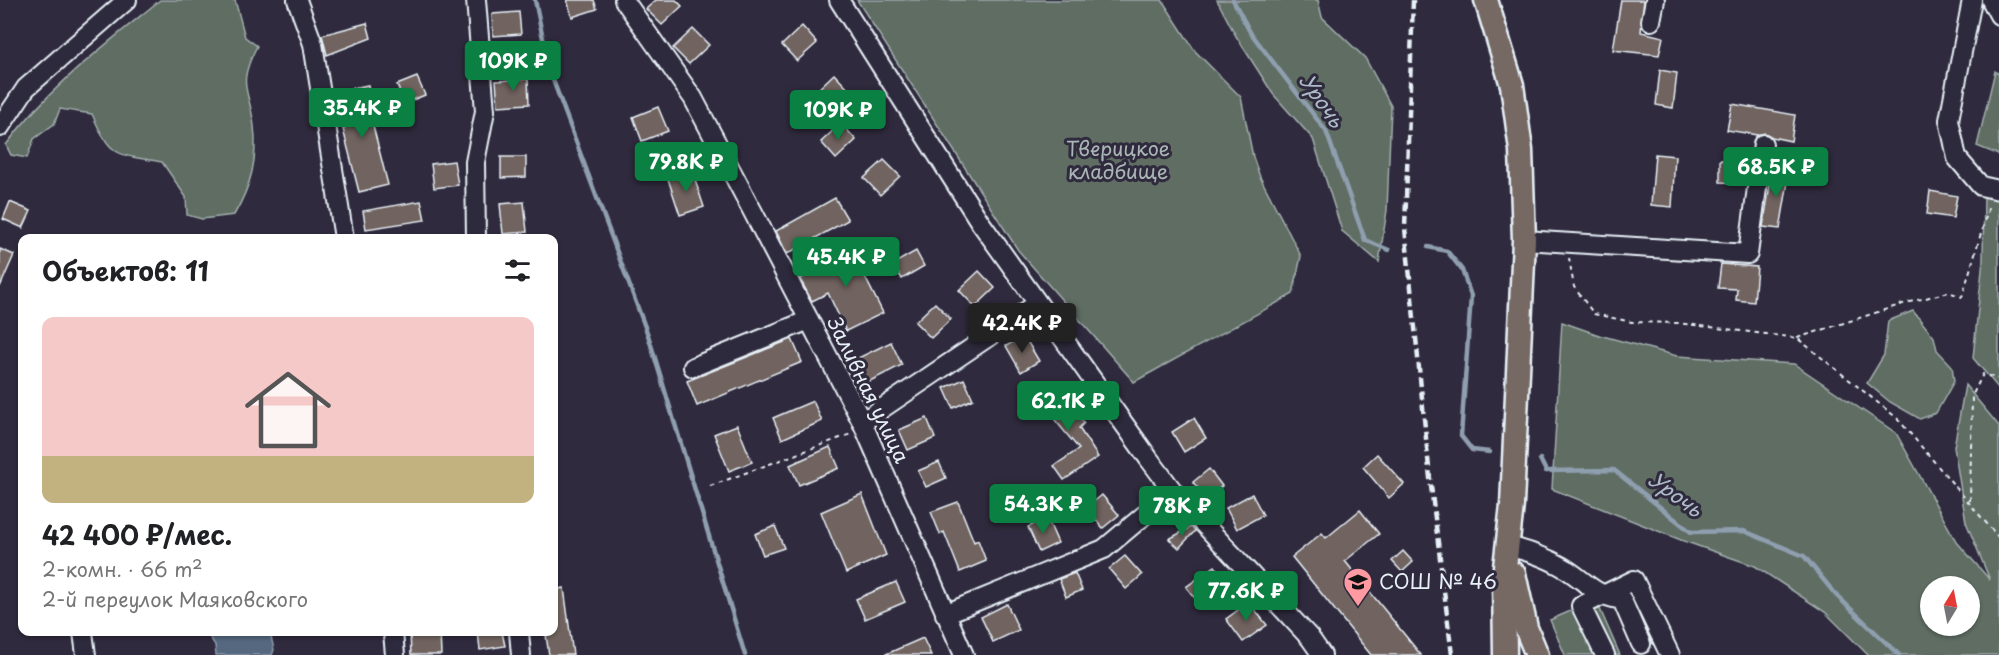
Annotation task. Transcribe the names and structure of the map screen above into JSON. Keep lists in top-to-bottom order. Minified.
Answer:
{"streets":{"street":["Заливная улица"]},"water":["Урочь"],"parks":["Тверицкое кладбище"],"places":{"school or university":["СОШ № 46"]},"north":"top","page":{"price":["109K ₽","35.4K ₽","109K ₽","79.8K ₽","68.5K ₽","45.4K ₽","42.4K ₽","62.1K ₽","54.3K ₽","78K ₽","77.6K ₽"],"heading":"Объектов: 11","list":[{"name":"42 400 ₽/мес.","note":"2-комн. · 66 m² · 2-й переулок Маяковского"}]}}
